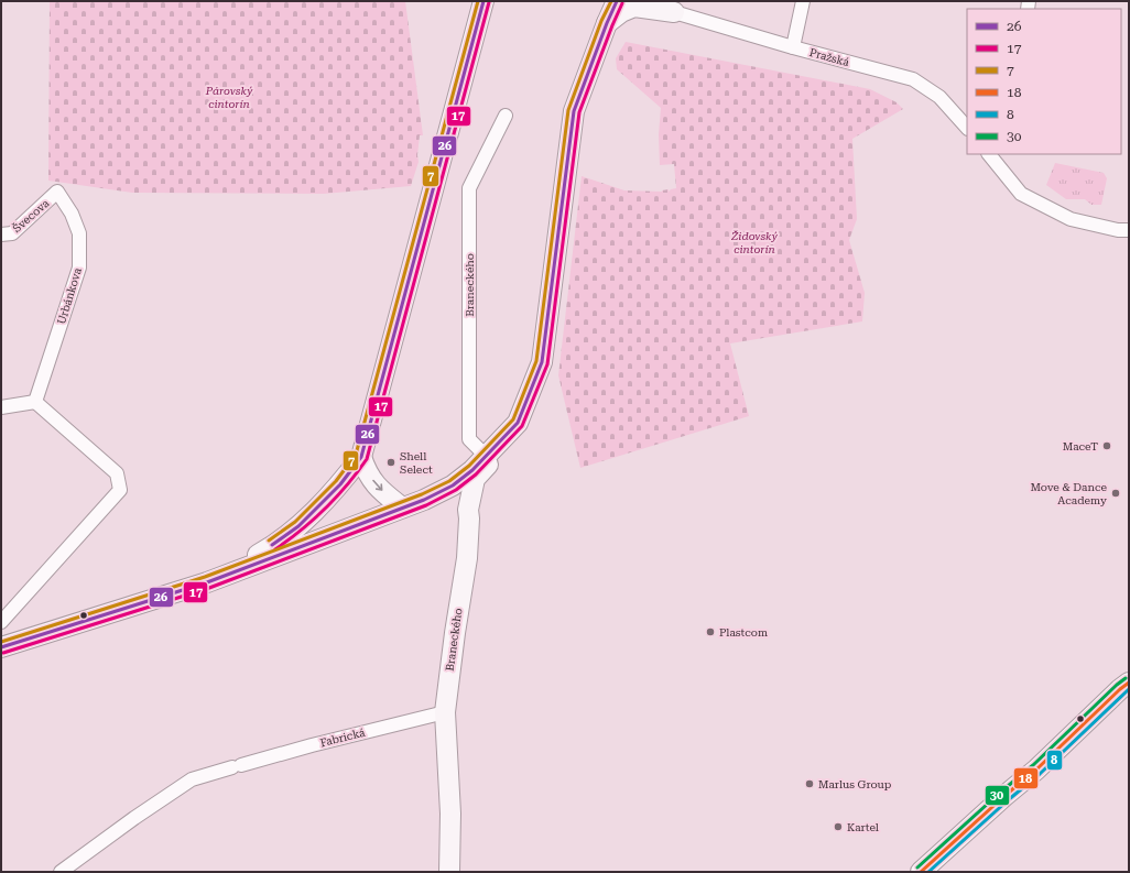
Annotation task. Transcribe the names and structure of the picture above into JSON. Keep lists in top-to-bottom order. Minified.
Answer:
{"streets":{"street":["Pražská","Švecova","Braneckého","Urbánkova","Fabrická"]},"crossings":[["Švecova","Urbánkova"],["Braneckého","Fabrická"]],"parks":["Párovský cintorín","Židovský cintorín"],"places":["MaceT","Shell Select","Move & Dance Academy","Plastcom","Marlus Group","Kartel"],"lines":["transit line 26","transit line 7","transit line 17","transit line 30","transit line 18","transit line 8"],"legend":["26","17","7","18","8","30"]}
